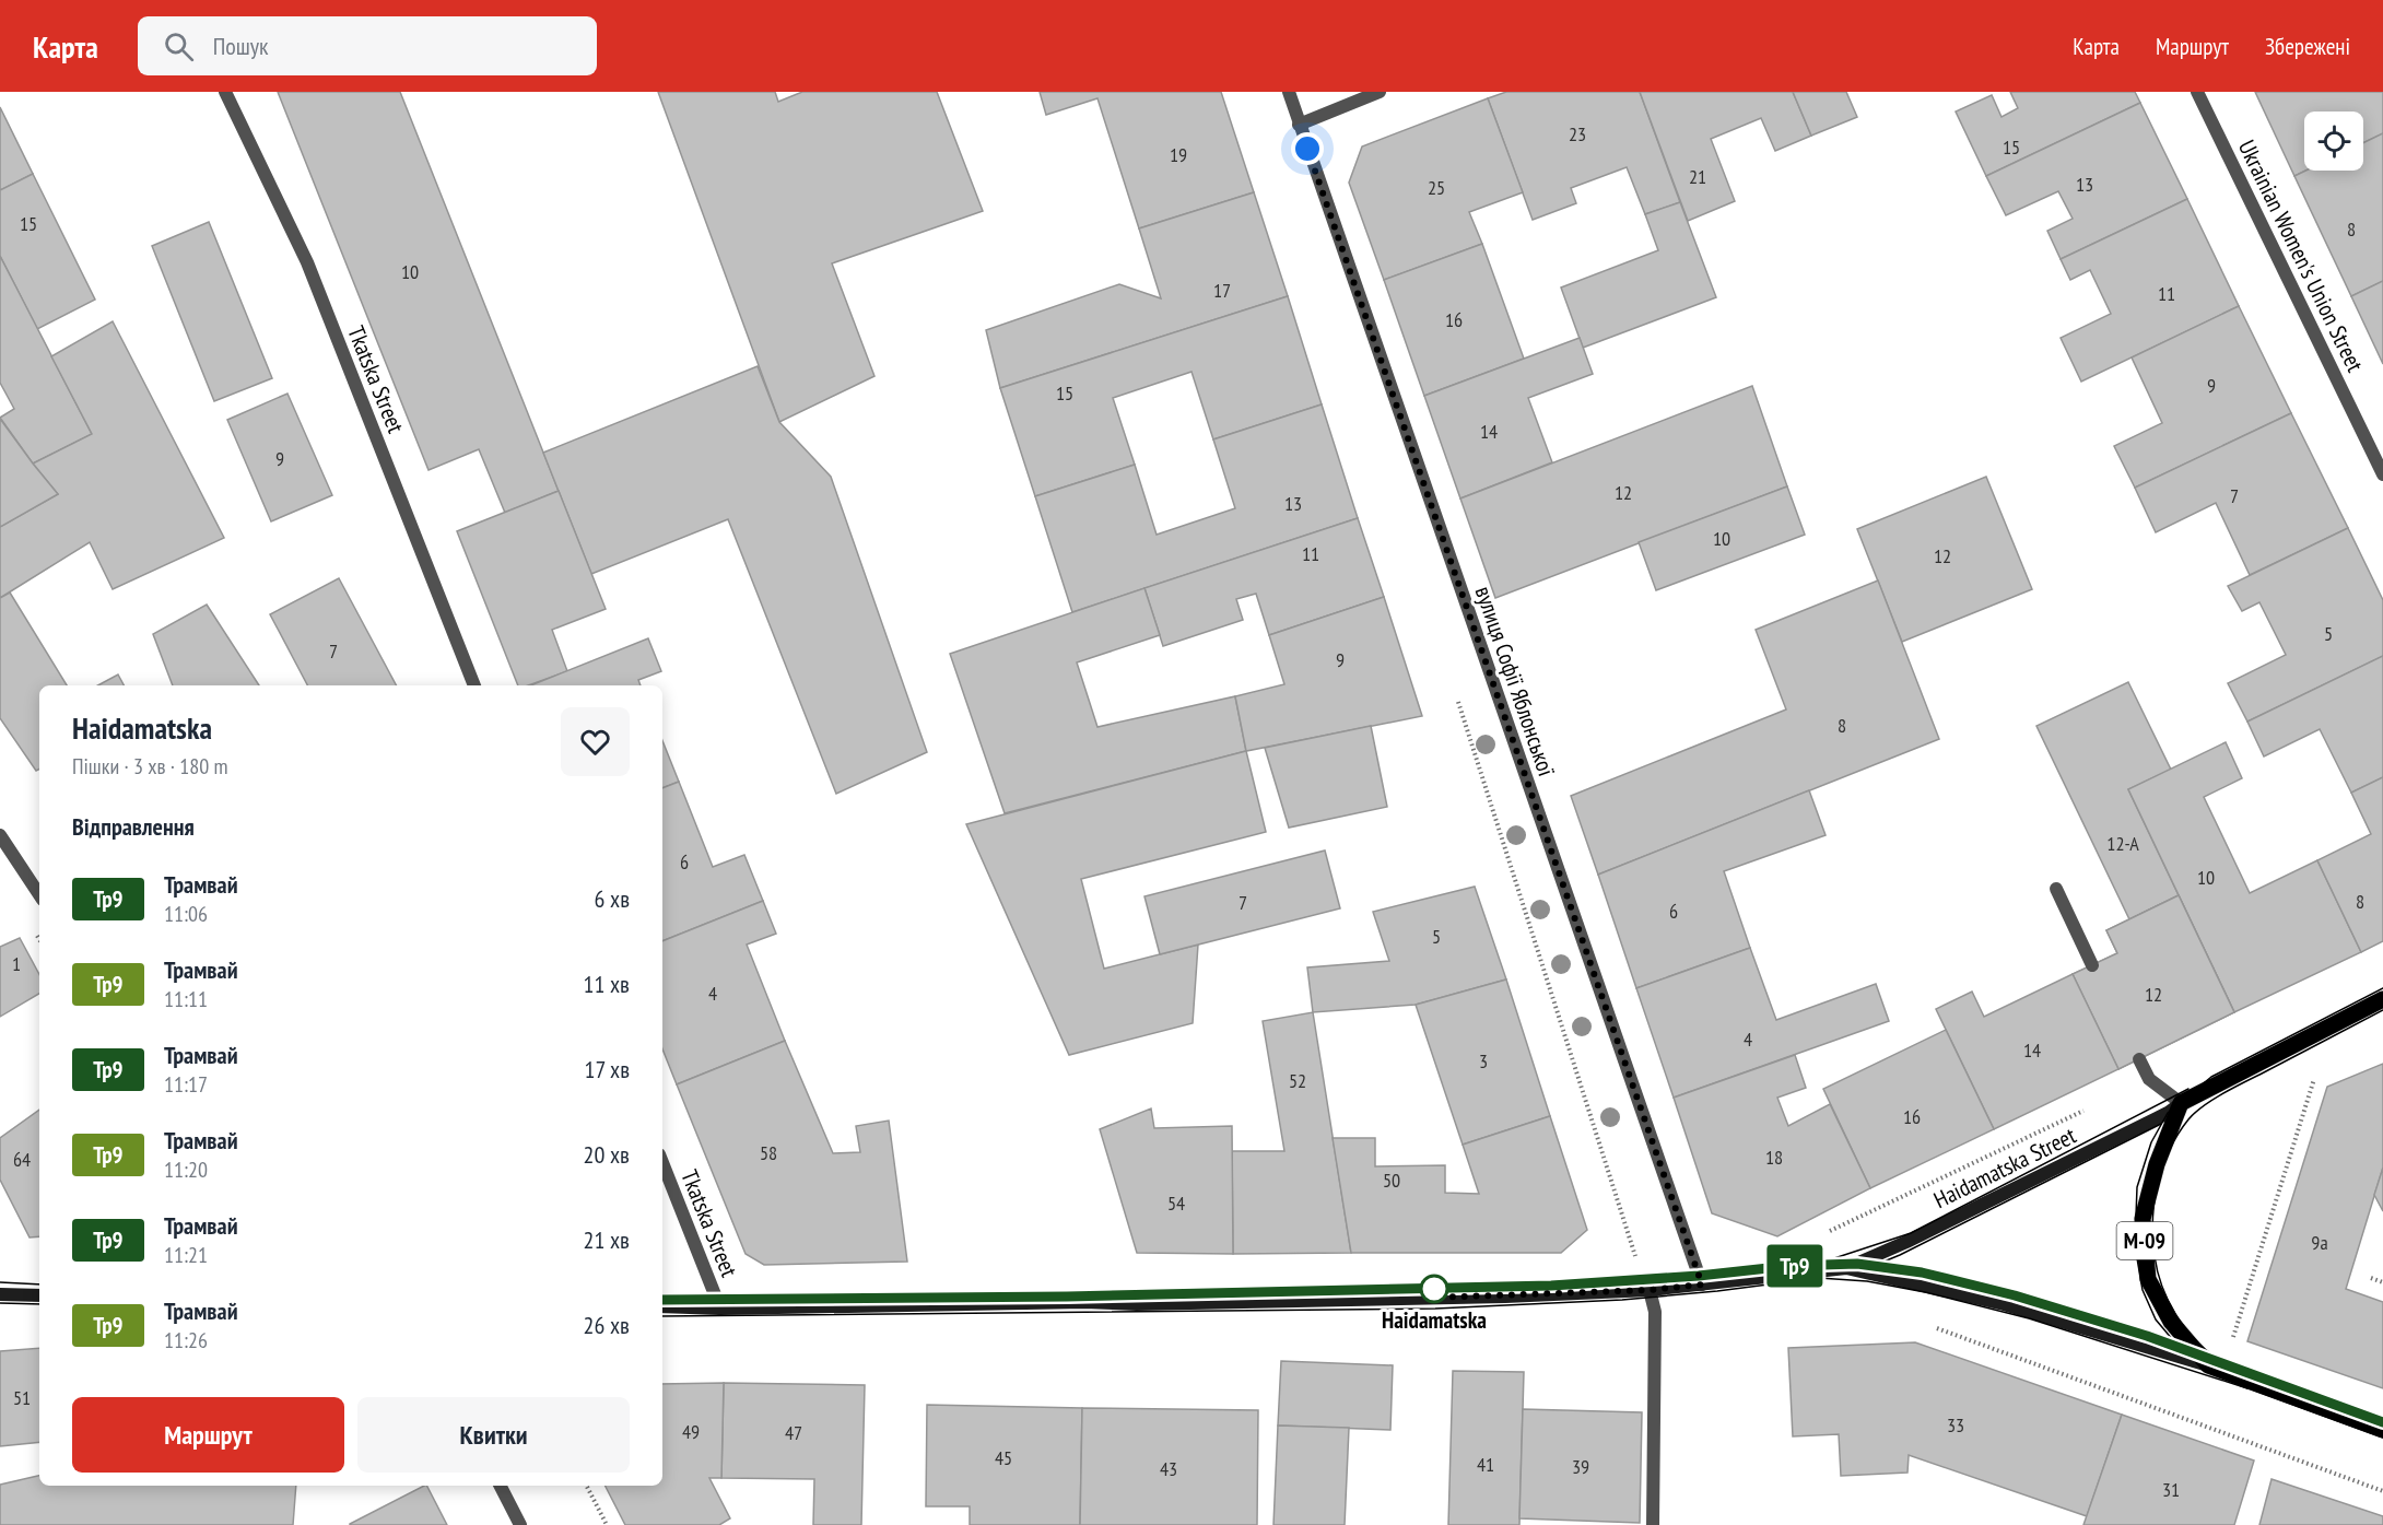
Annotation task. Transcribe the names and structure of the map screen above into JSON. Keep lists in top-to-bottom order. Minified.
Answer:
{"streets":{"main road":["Haidamatska Street","М-09"],"street":["Ukrainian Women's Union Street","Tkatska Street","вулиця Софії Яблонської"]},"crossings":[["Haidamatska Street","М-09"]],"places":["Haidamatska"],"lines":["tram line Тр9"],"house_numbers":["23","15","19","21","13","25","15","8","10","17","11","16","9","15","14","9","12","7","13","10","11","12","5","7","9","8","12-А","6","10","8","7","6","5","1","4","12","4","14","3","52","16","58","18","64","50","54","9а","51","33","49","47","45","41","39","43","31"],"page":{"header":"Карта","search":"Пошук","nav":["Карта","Маршрут","Збережені"],"on_map":"Тр9","heading":[["Haidamatska","Пішки · 3 хв · 180 m"],"Відправлення"],"list":[{"mark":"Тр9","name":"Трамвай","note":"11:06","value":"6 хв"},{"mark":"Тр9","name":"Трамвай","note":"11:11","value":"11 хв"},{"mark":"Тр9","name":"Трамвай","note":"11:17","value":"17 хв"},{"mark":"Тр9","name":"Трамвай","note":"11:20","value":"20 хв"},{"mark":"Тр9","name":"Трамвай","note":"11:21","value":"21 хв"},{"mark":"Тр9","name":"Трамвай","note":"11:26","value":"26 хв"}],"buttons":["Маршрут","Квитки"]}}
